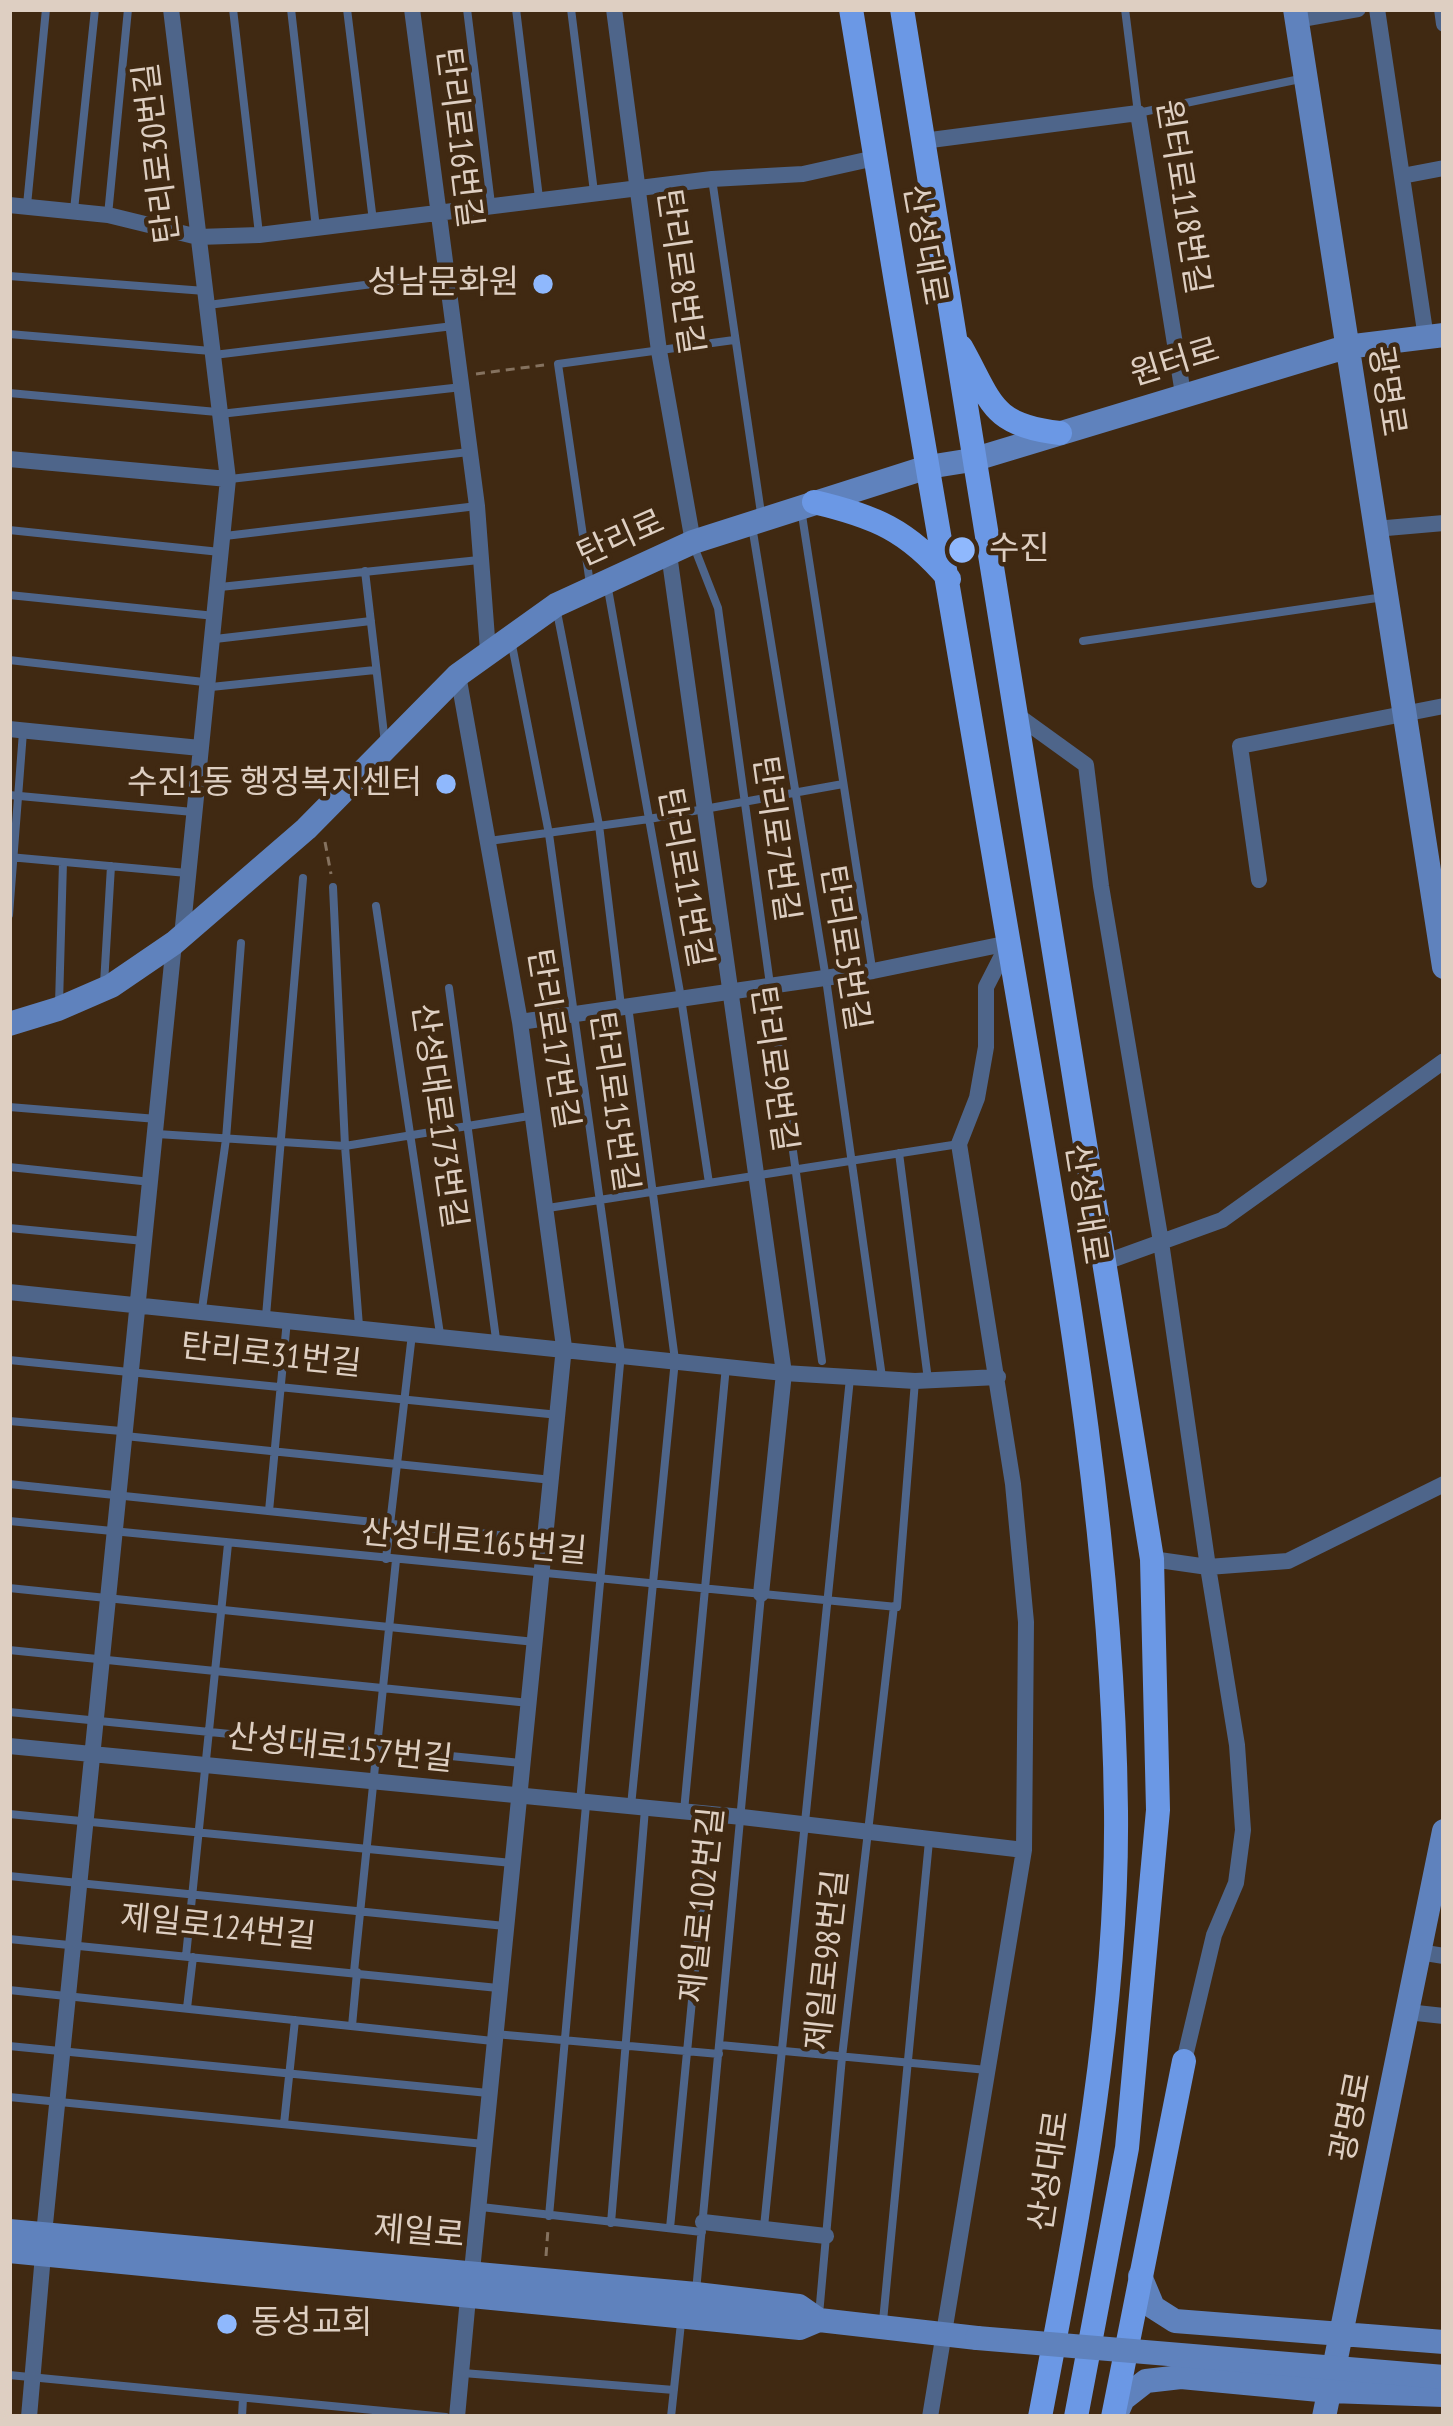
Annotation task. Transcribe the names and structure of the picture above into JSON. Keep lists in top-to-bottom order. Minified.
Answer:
{"streets":{"main road":["산성대로","원터로","광명로","탄리로","제일로"],"street":["탄리로16번길","탄리로30번길","원터로118번길","탄리로8번길","탄리로17번길","탄리로9번길","탄리로31번길","산성대로157번길","제일로124번길"],"lane":["탄리로7번길","탄리로11번길","탄리로5번길","탄리로15번길","산성대로173번길","산성대로165번길","제일로102번길","제일로98번길"]},"crossings":[["탄리로16번길","탄리로30번길"],["탄리로16번길","탄리로"],["탄리로30번길","탄리로"],["탄리로30번길","탄리로31번길"],["원터로118번길","원터로"],["산성대로","원터로"],["산성대로","탄리로"],["탄리로8번길","탄리로"],["탄리로8번길","탄리로7번길"],["원터로","광명로"],["원터로","탄리로"],["탄리로","탄리로7번길"],["탄리로","탄리로11번길"],["탄리로","탄리로5번길"],["탄리로","탄리로17번길"],["탄리로","탄리로9번길"],["탄리로","탄리로15번길"],["탄리로","탄리로31번길"],["탄리로17번길","산성대로165번길"],["탄리로17번길","산성대로157번길"],["탄리로17번길","제일로124번길"],["탄리로17번길","제일로"],["탄리로9번길","산성대로165번길"],["탄리로9번길","제일로102번길"],["탄리로15번길","산성대로165번길"],["탄리로31번길","산성대로165번길"],["탄리로31번길","제일로124번길"],["산성대로165번길","제일로102번길"],["산성대로165번길","제일로124번길"],["산성대로165번길","제일로98번길"],["산성대로157번길","제일로102번길"],["산성대로157번길","제일로124번길"],["산성대로157번길","제일로98번길"],["제일로102번길","제일로"],["제일로124번길","제일로"],["제일로98번길","제일로"]],"places":["성남문화원","수진","수진1동 행정복지센터","동성교회"]}
